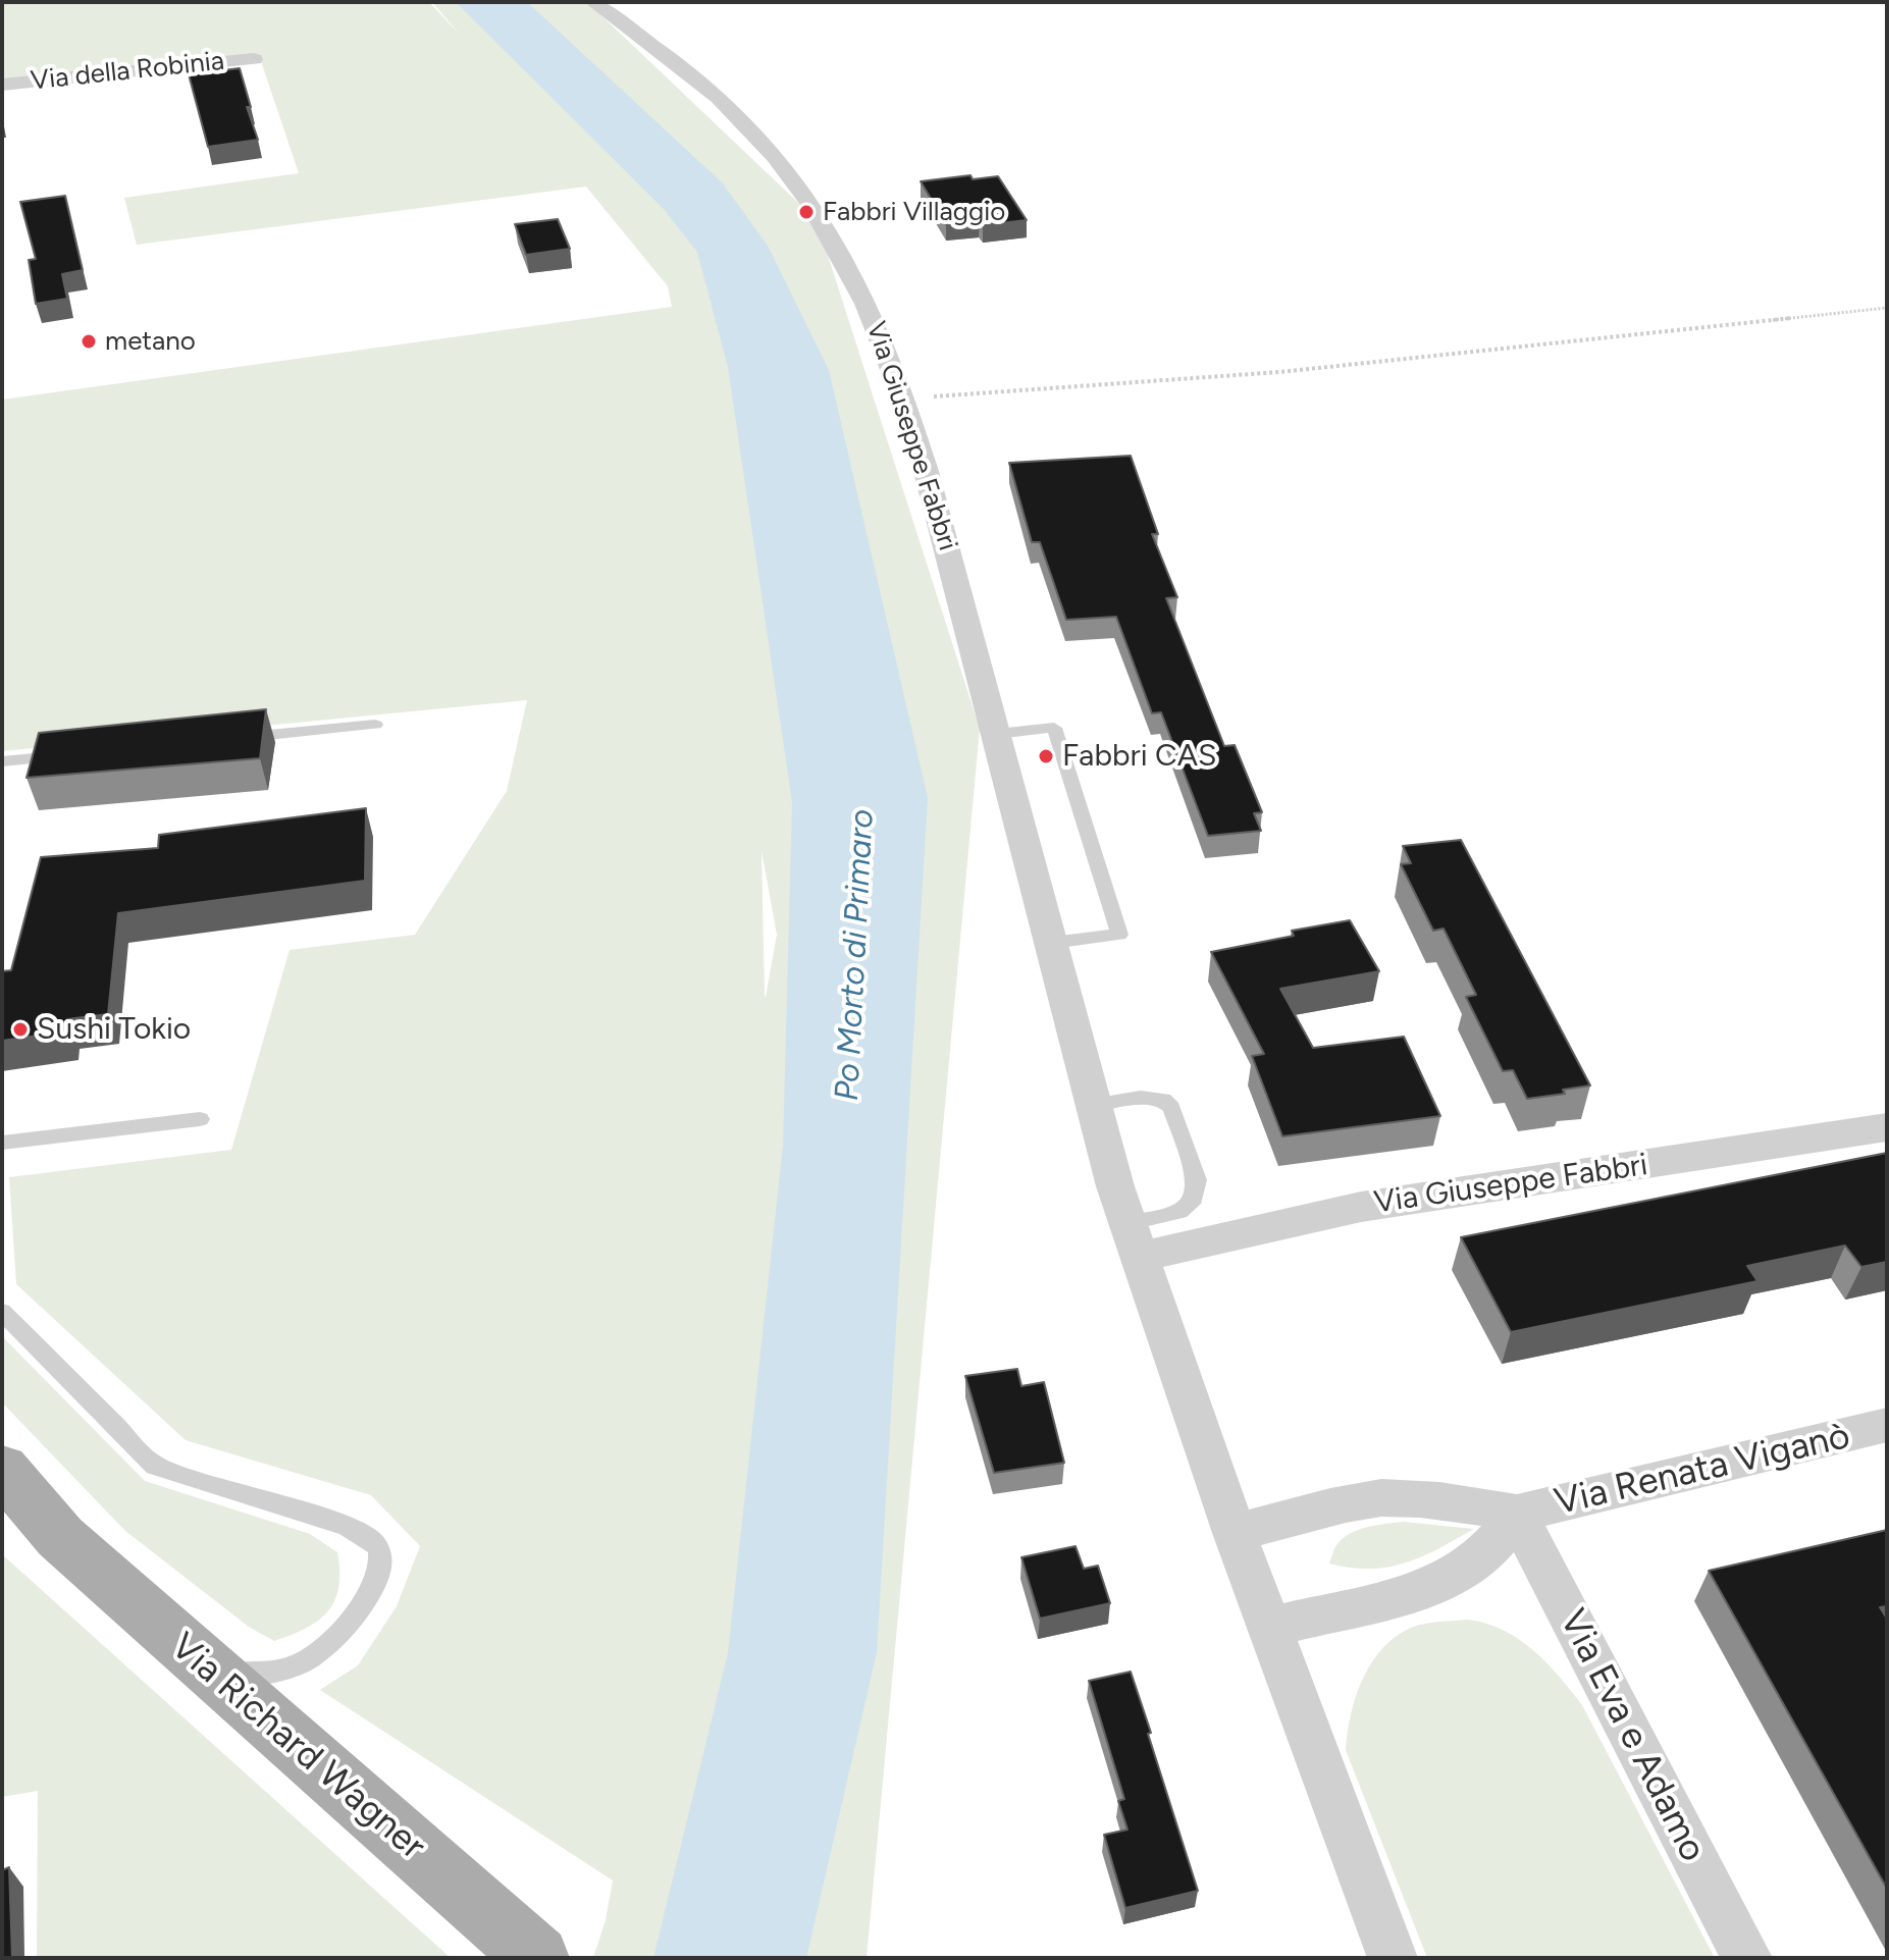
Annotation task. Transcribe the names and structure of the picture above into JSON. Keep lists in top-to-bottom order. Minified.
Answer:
{"streets":{"main road":["Via Richard Wagner"],"street":["Via della Robinia","Via Giuseppe Fabbri","Via Renata Viganò","Via Eva e Adamo"]},"crossings":[["Via Giuseppe Fabbri","Via Renata Viganò"],["Via Renata Viganò","Via Eva e Adamo"]],"water":["Po Morto di Primaro"],"places":["Fabbri Villaggio","metano","Fabbri CAS","Sushi Tokio"]}
